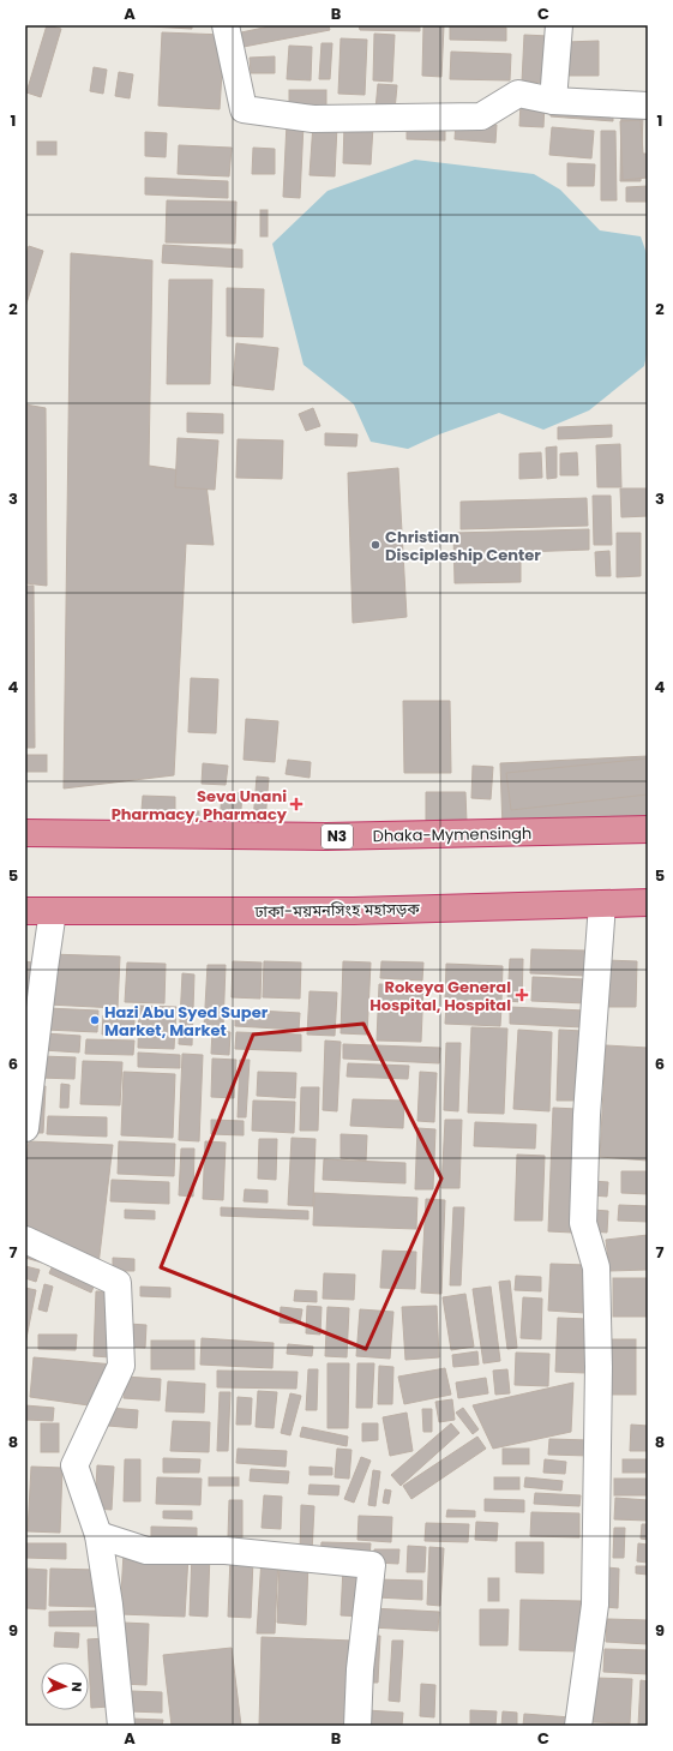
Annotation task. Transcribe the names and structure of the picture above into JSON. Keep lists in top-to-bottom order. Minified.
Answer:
{"streets":{"highway":["Dhaka-Mymensingh","N3","ঢাকা-ময়মনসিংহ মহাসড়ক"]},"places":{"other":["Christian Discipleship Center","Hazi Abu Syed Super Market, Market"],"health":["Seva Unani Pharmacy, Pharmacy","Rokeya General Hospital, Hospital"]},"north":"right","grid":{"columns":["A","B","C"],"rows":["1","2","3","4","5","6","7","8","9"]}}
